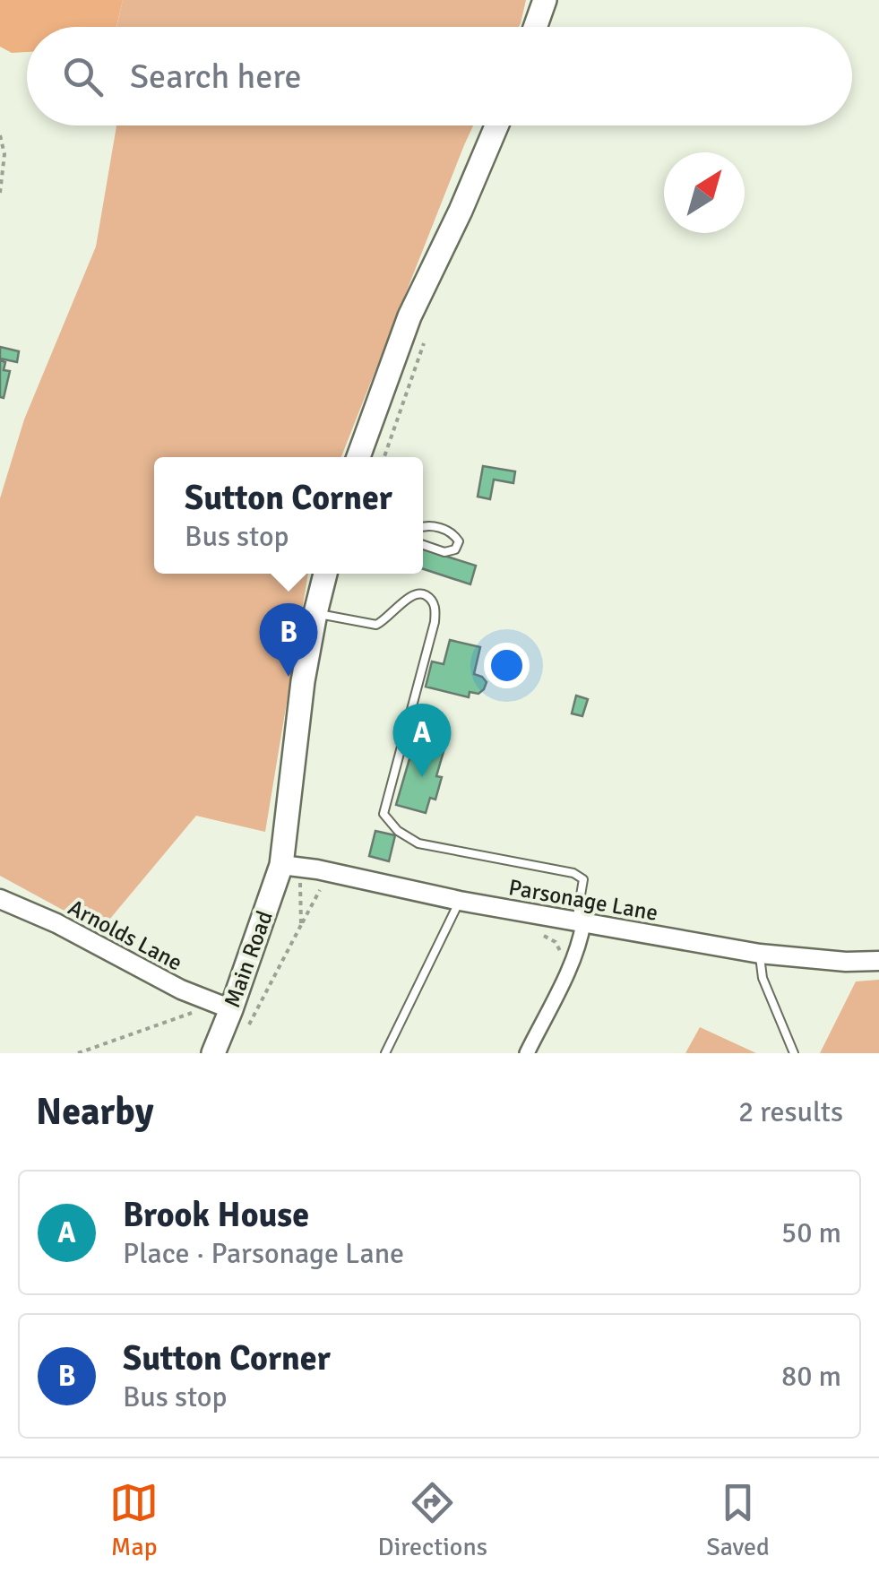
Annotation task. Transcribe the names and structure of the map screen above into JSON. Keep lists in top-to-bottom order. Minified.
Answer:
{"streets":{"main road":["Main Road"],"street":["Parsonage Lane","Arnolds Lane"]},"crossings":[["Parsonage Lane","Main Road"],["Arnolds Lane","Main Road"]],"north":"top right","page":{"search":"Search here","popup":["Sutton Corner","Bus stop"],"pins":["B","A"],"heading":["Nearby","2 results"],"list":[{"mark":"A","name":"Brook House","note":"Place · Parsonage Lane","value":"50 m"},{"mark":"B","name":"Sutton Corner","note":"Bus stop","value":"80 m"}],"nav":["Map","Directions","Saved"]}}
